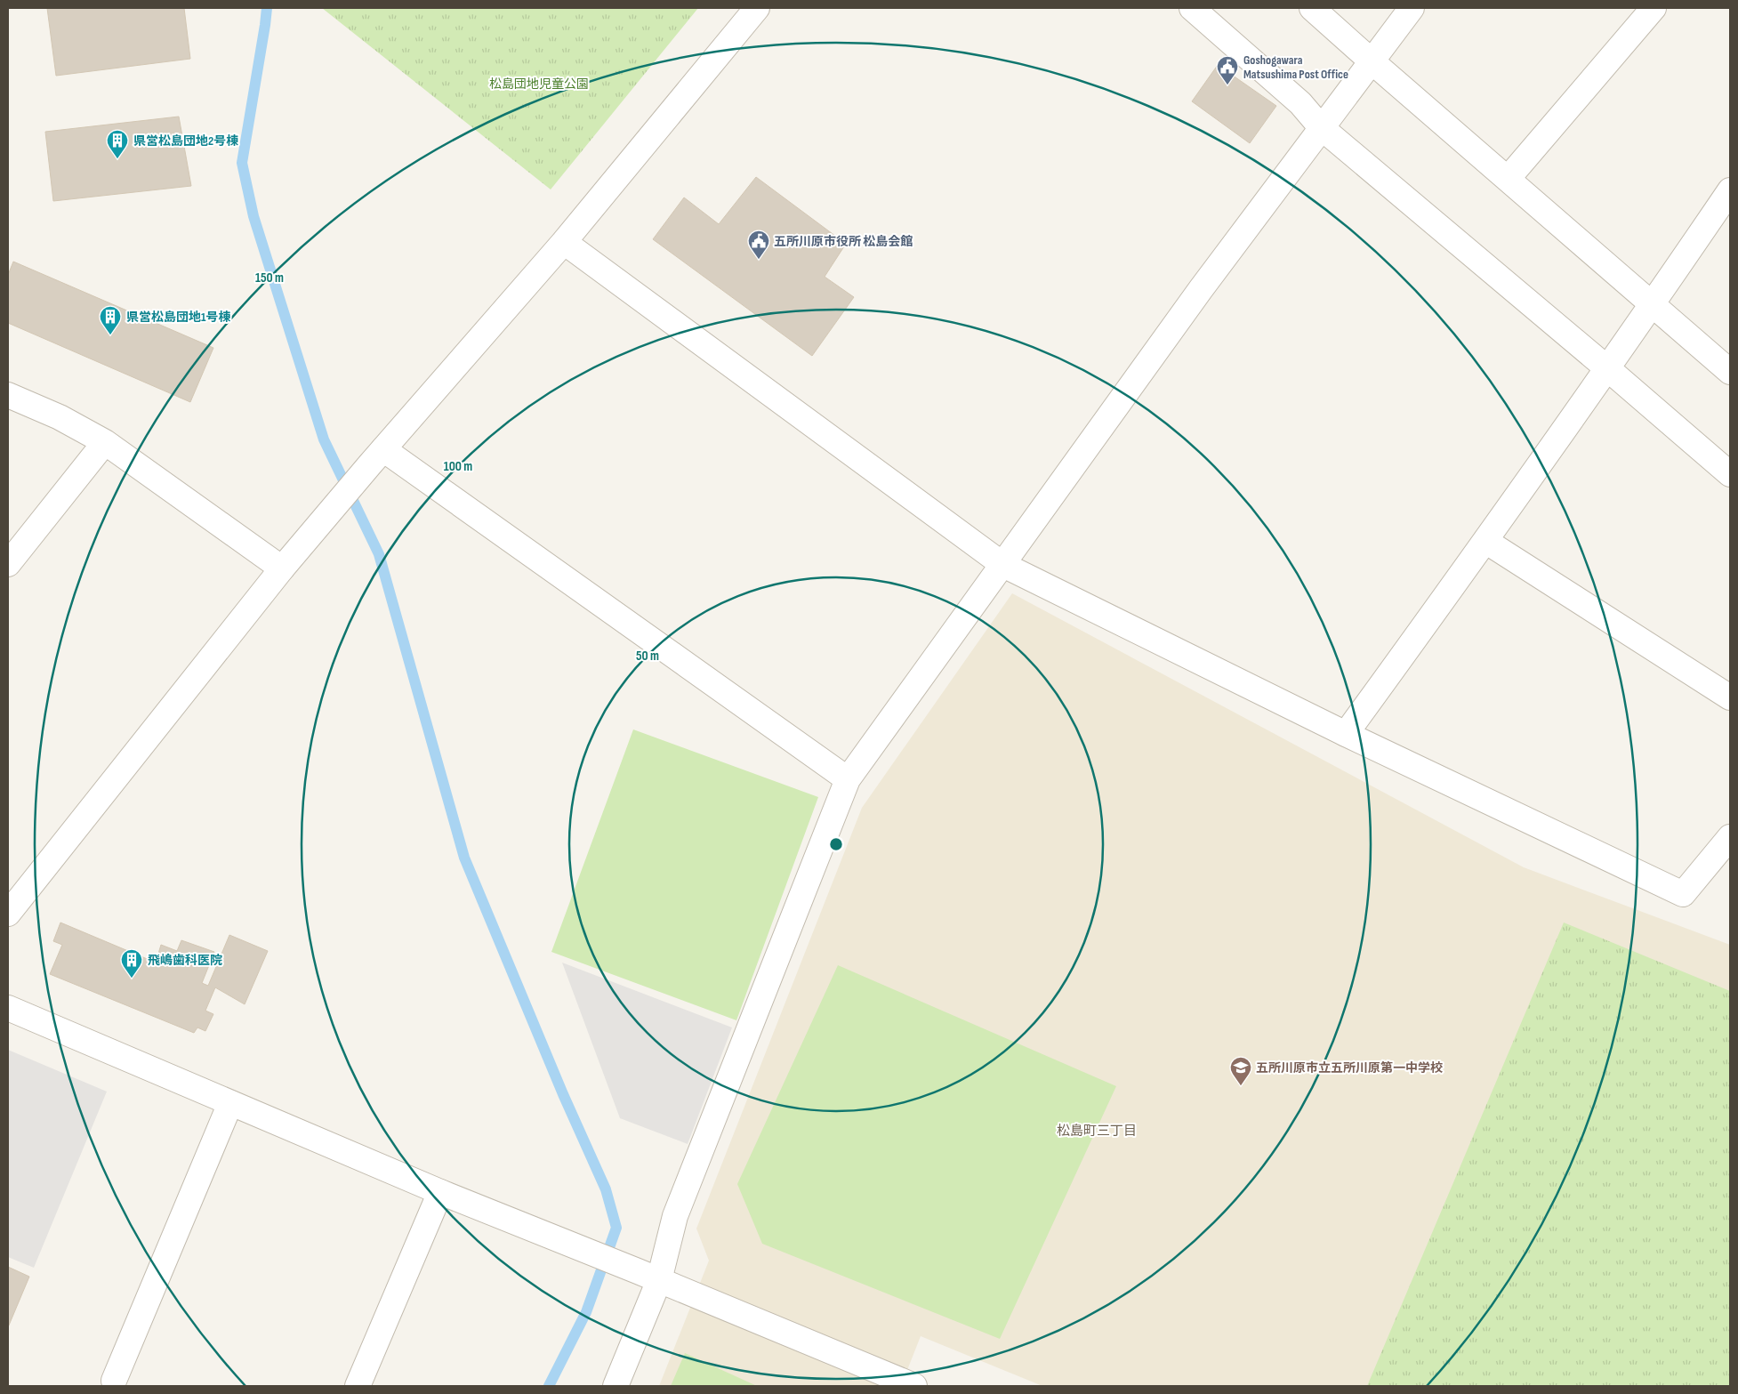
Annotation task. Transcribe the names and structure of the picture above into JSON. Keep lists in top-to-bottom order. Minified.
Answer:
{"districts":["松島町三丁目"],"parks":["松島団地児童公園"],"places":{"public building":["Goshogawara Matsushima Post Office","五所川原市役所 松島会館"],"building":["県営松島団地2号棟","県営松島団地1号棟","飛嶋歯科医院"],"school or university":["五所川原市立五所川原第一中学校"]},"rings":["150 m","100 m","50 m"]}
